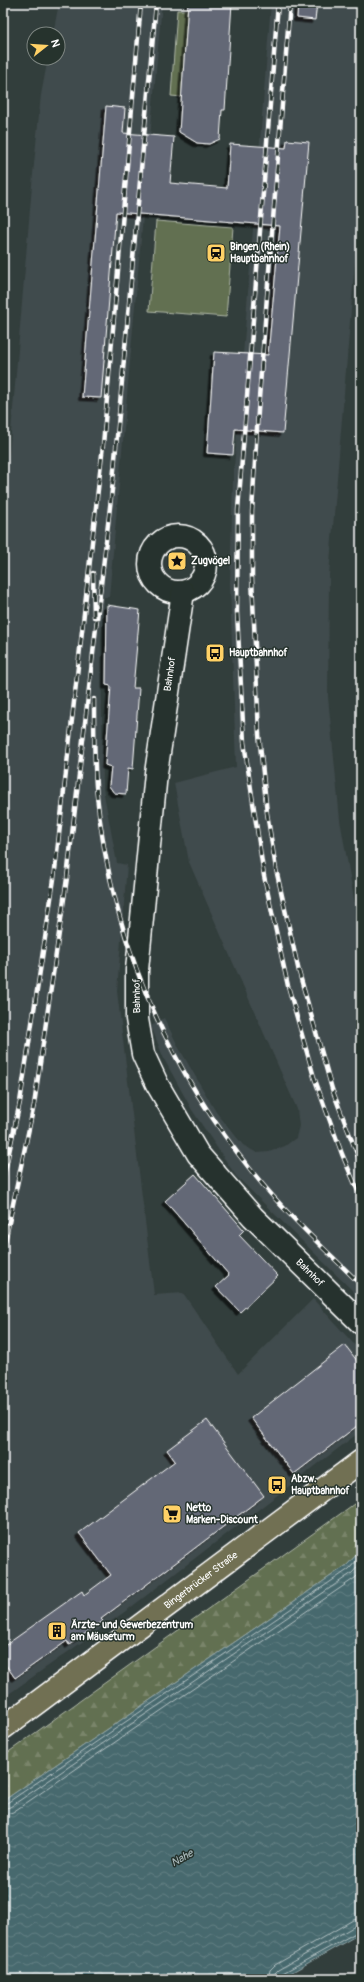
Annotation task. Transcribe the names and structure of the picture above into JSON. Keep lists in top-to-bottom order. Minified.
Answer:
{"streets":{"main road":["Bingerbrücker Straße"],"street":["Bahnhof"]},"water":["Nahe"],"places":{"station":["Bingen (Rhein) Hauptbahnhof"],"place":["Zugvögel"],"bus stop":["Hauptbahnhof","Abzw. Hauptbahnhof"],"supermarket":["Netto Marken-Discount"],"building":["Ärzte- und Gewerbezentrum am Mäuseturm"]},"north":"right"}
